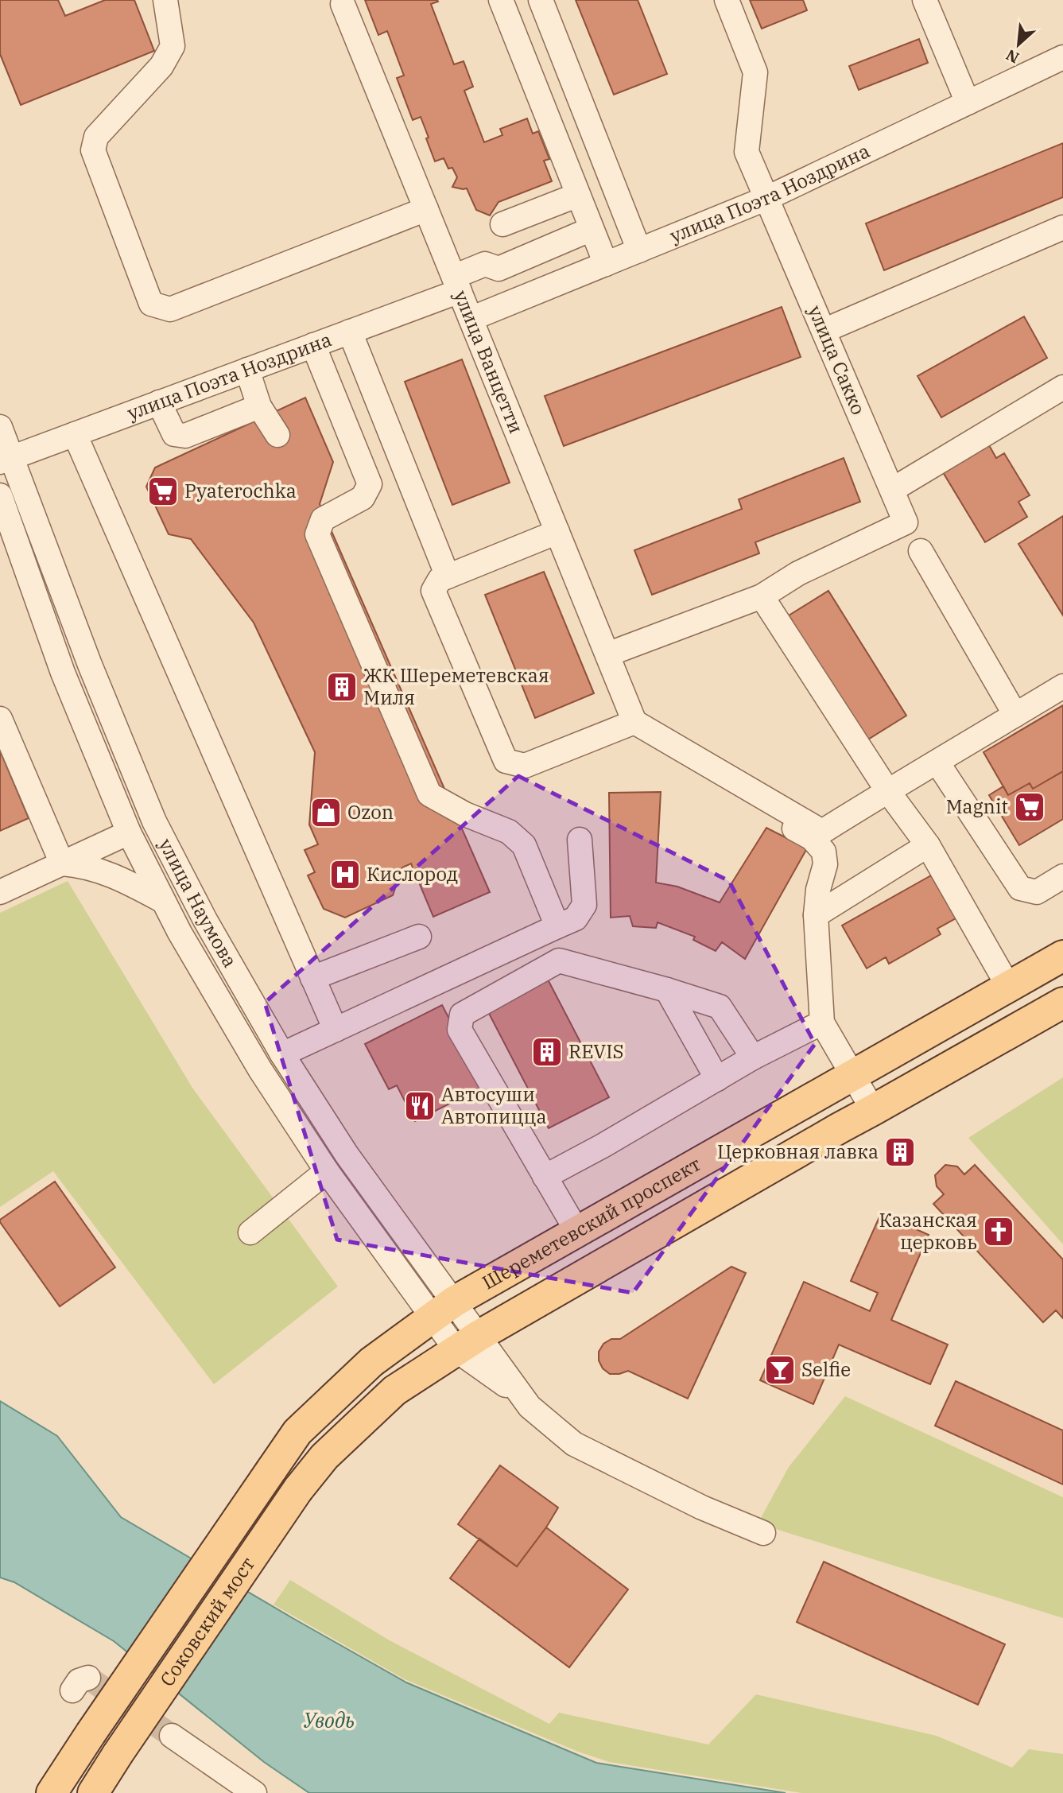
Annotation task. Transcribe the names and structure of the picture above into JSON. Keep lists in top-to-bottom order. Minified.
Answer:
{"streets":{"main road":["Шереметевский проспект","Соковский мост"],"street":["улица Поэта Ноздрина","улица Сакко","улица Ванцетти","улица Наумова"]},"crossings":[["улица Поэта Ноздрина","улица Сакко"],["улица Поэта Ноздрина","улица Ванцетти"],["улица Поэта Ноздрина","улица Наумова"],["улица Наумова","Шереметевский проспект"],["Шереметевский проспект","Соковский мост"]],"water":["Уводь"],"places":{"supermarket":["Pyaterochka","Magnit"],"building":["ЖК Шереметевская Миля","REVIS","Церковная лавка"],"shop":["Ozon"],"hospital":["Кислород"],"restaurant":["Автосуши Автопицца"],"church":["Казанская церковь"],"bar":["Selfie"]},"north":"bottom left"}
